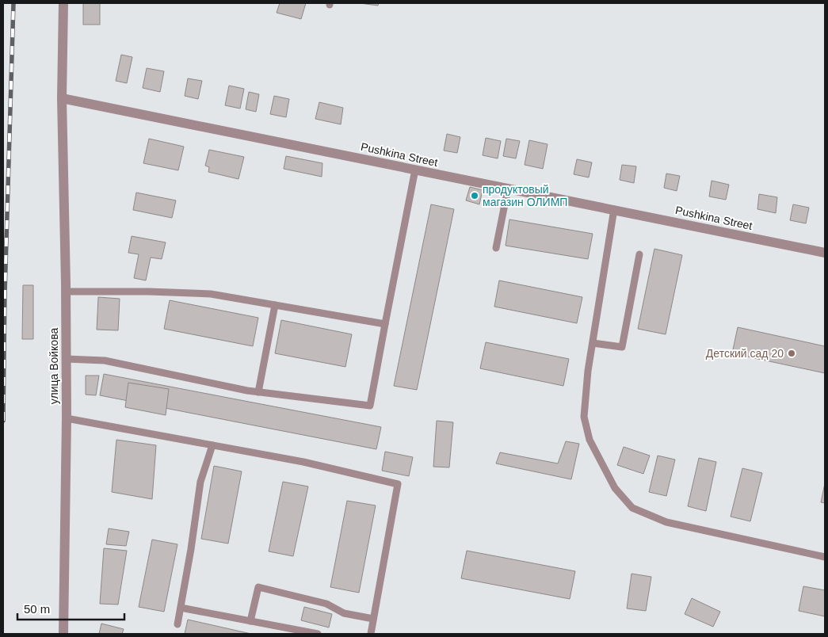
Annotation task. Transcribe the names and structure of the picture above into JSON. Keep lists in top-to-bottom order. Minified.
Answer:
{"streets":{"street":["Pushkina Street","улица Войкова"]},"crossings":[["Pushkina Street","улица Войкова"]],"places":["продуктовый магазин ОЛИМП","Детский сад 20"],"scale_bar":"50 m"}
